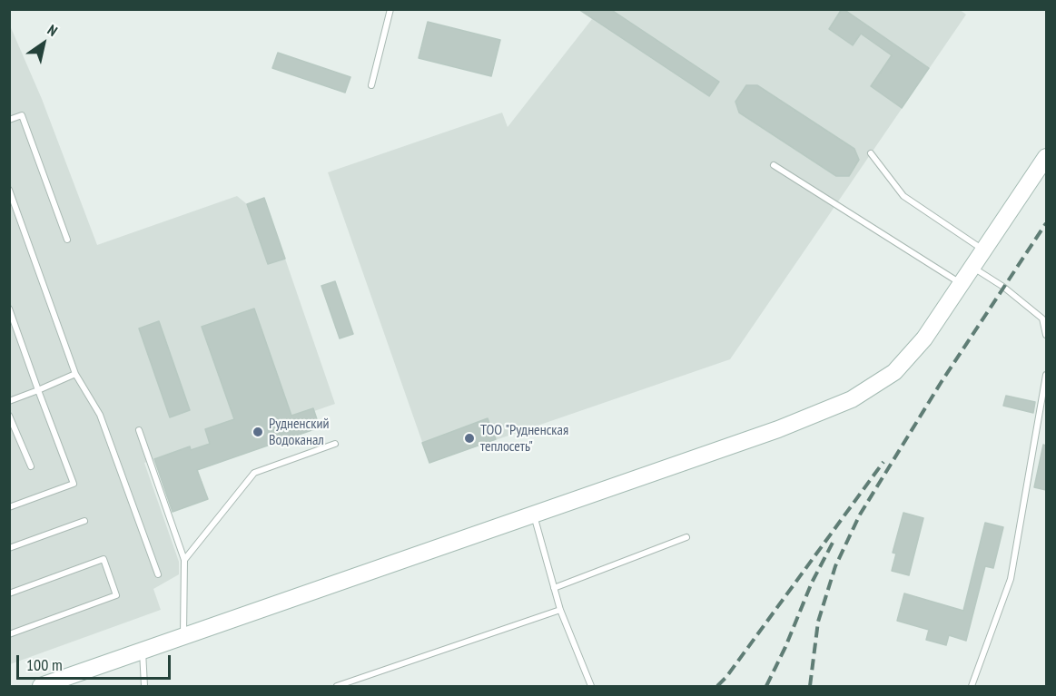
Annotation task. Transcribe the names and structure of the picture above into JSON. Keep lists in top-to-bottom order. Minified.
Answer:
{"places":["Рудненский Водоканал","ТОО \"Рудненская теплосеть\""],"scale_bar":"100 m","north":"top right"}
